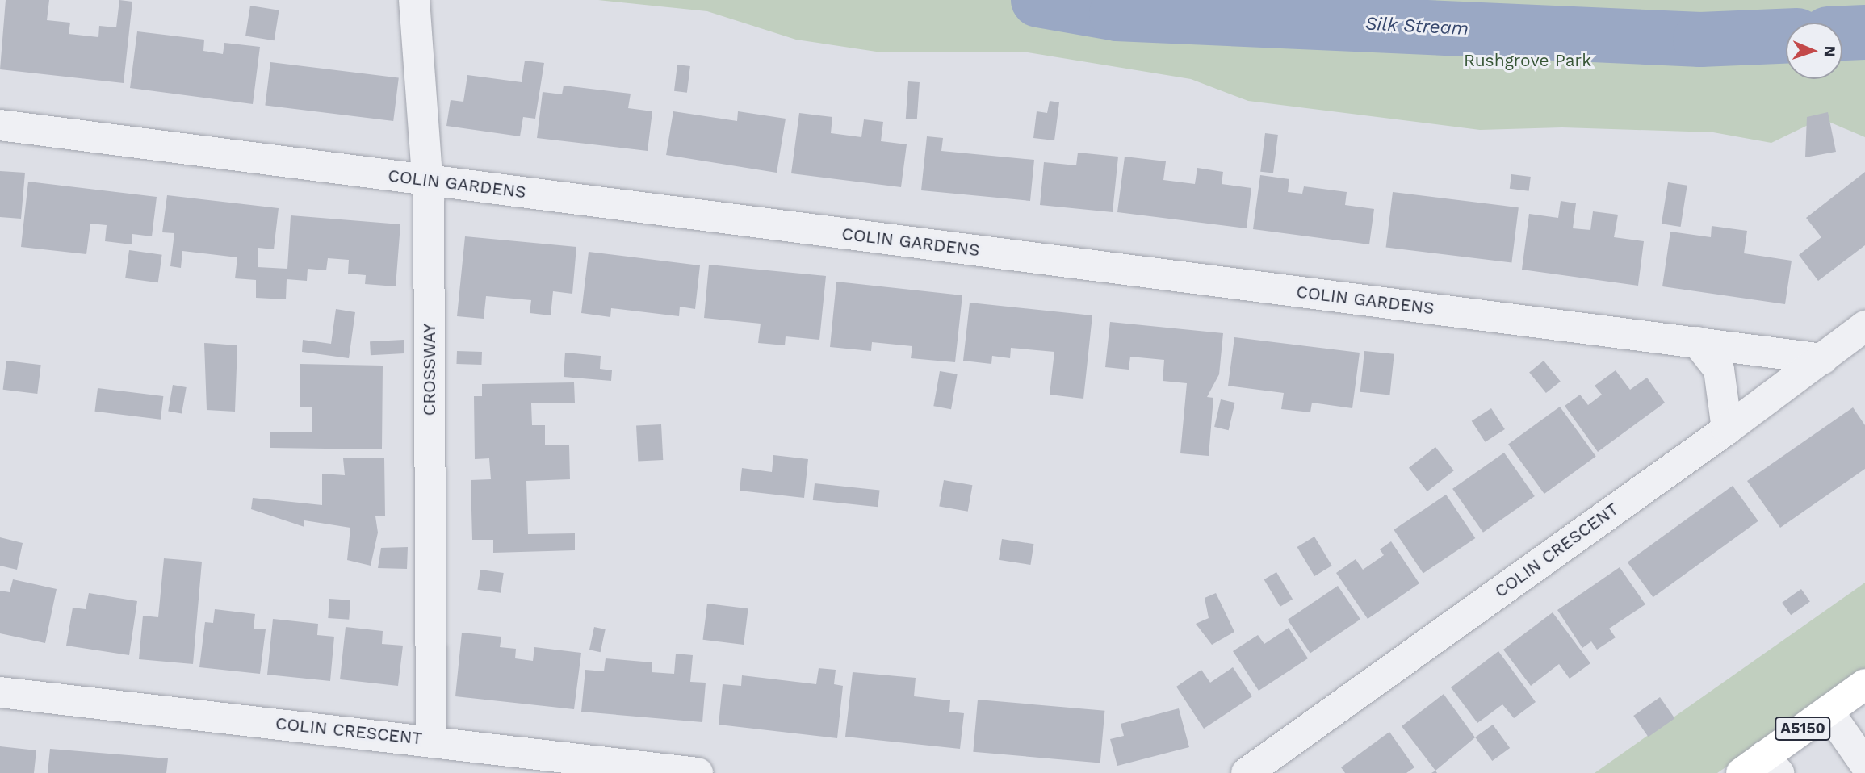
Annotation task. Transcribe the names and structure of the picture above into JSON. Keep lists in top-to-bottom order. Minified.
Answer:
{"streets":{"main road":["A5150"],"street":["COLIN GARDENS","CROSSWAY","COLIN CRESCENT"]},"crossings":[["COLIN GARDENS","CROSSWAY"],["COLIN GARDENS","COLIN CRESCENT"],["CROSSWAY","COLIN CRESCENT"]],"water":["Silk Stream"],"parks":["Rushgrove Park"],"north":"right"}
